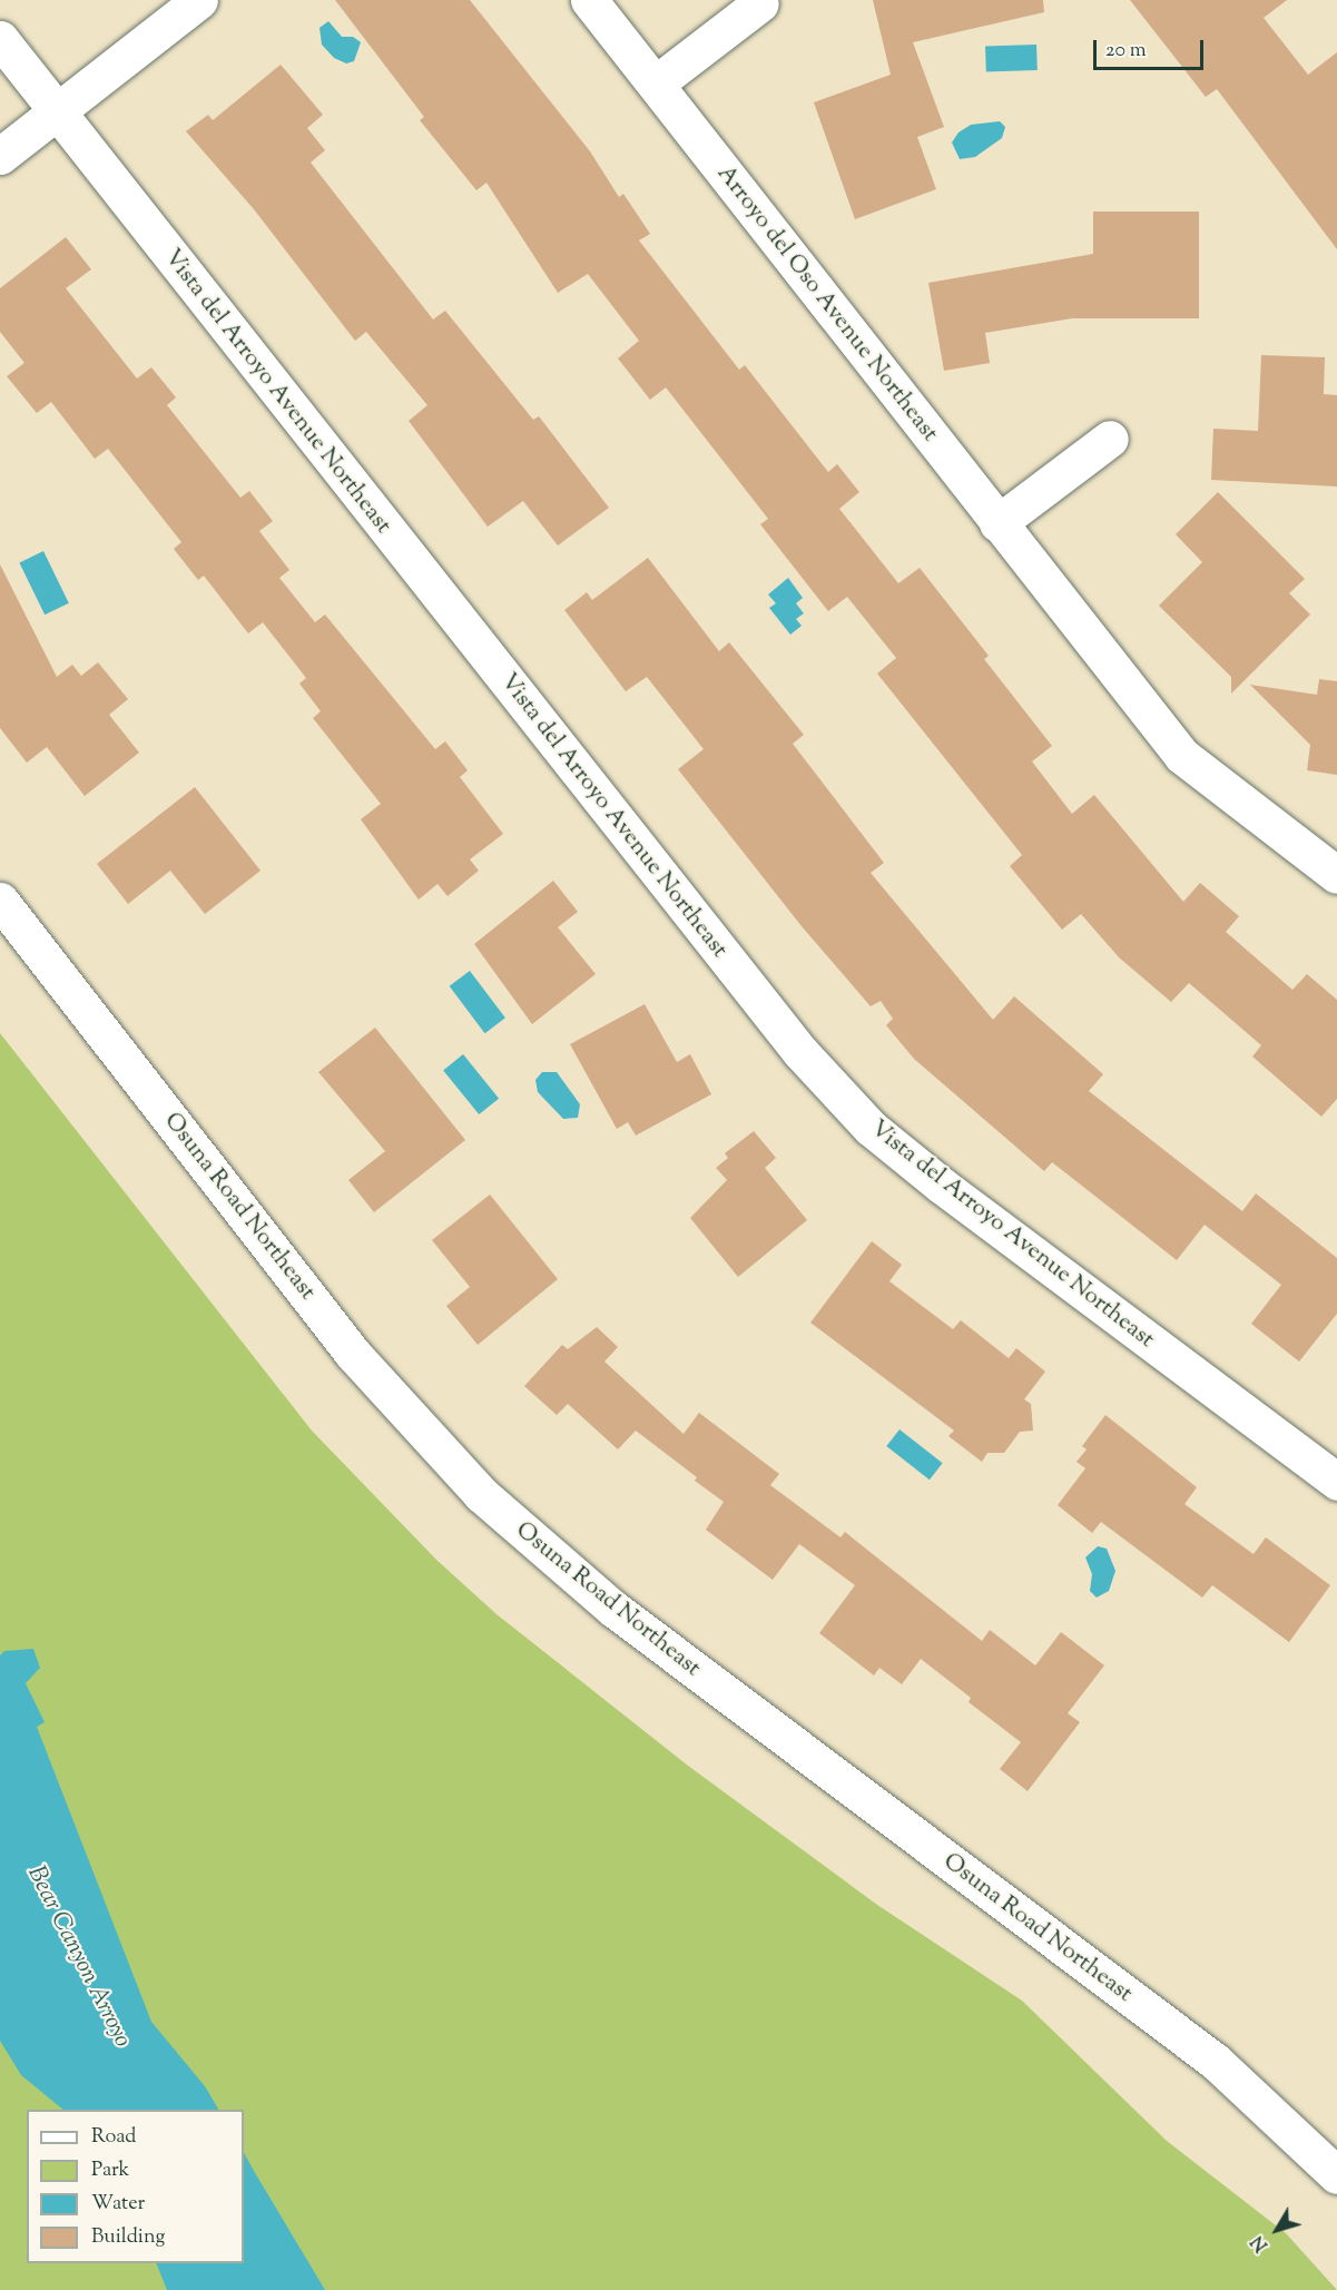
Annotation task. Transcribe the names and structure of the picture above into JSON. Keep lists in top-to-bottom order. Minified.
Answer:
{"streets":{"street":["Arroyo del Oso Avenue Northeast","Vista del Arroyo Avenue Northeast","Osuna Road Northeast"]},"water":["Bear Canyon Arroyo"],"legend":["Road","Park","Water","Building"],"scale_bar":"20 m","north":"bottom left"}
